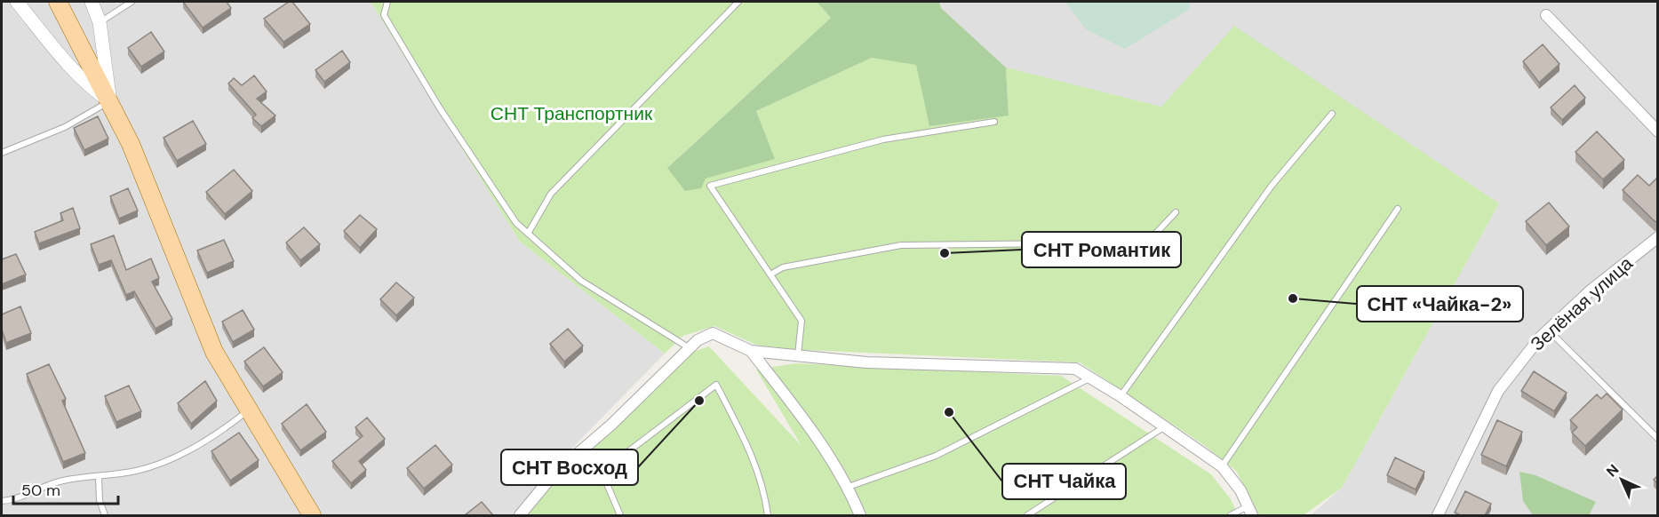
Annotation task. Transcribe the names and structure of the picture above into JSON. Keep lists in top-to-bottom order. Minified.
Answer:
{"streets":{"street":["Зелёная улица"]},"parks":["СНТ Транспортник"],"places":["СНТ Романтик","СНТ «Чайка-2»","СНТ Восход","СНТ Чайка"],"scale_bar":"50 m","north":"top left"}
